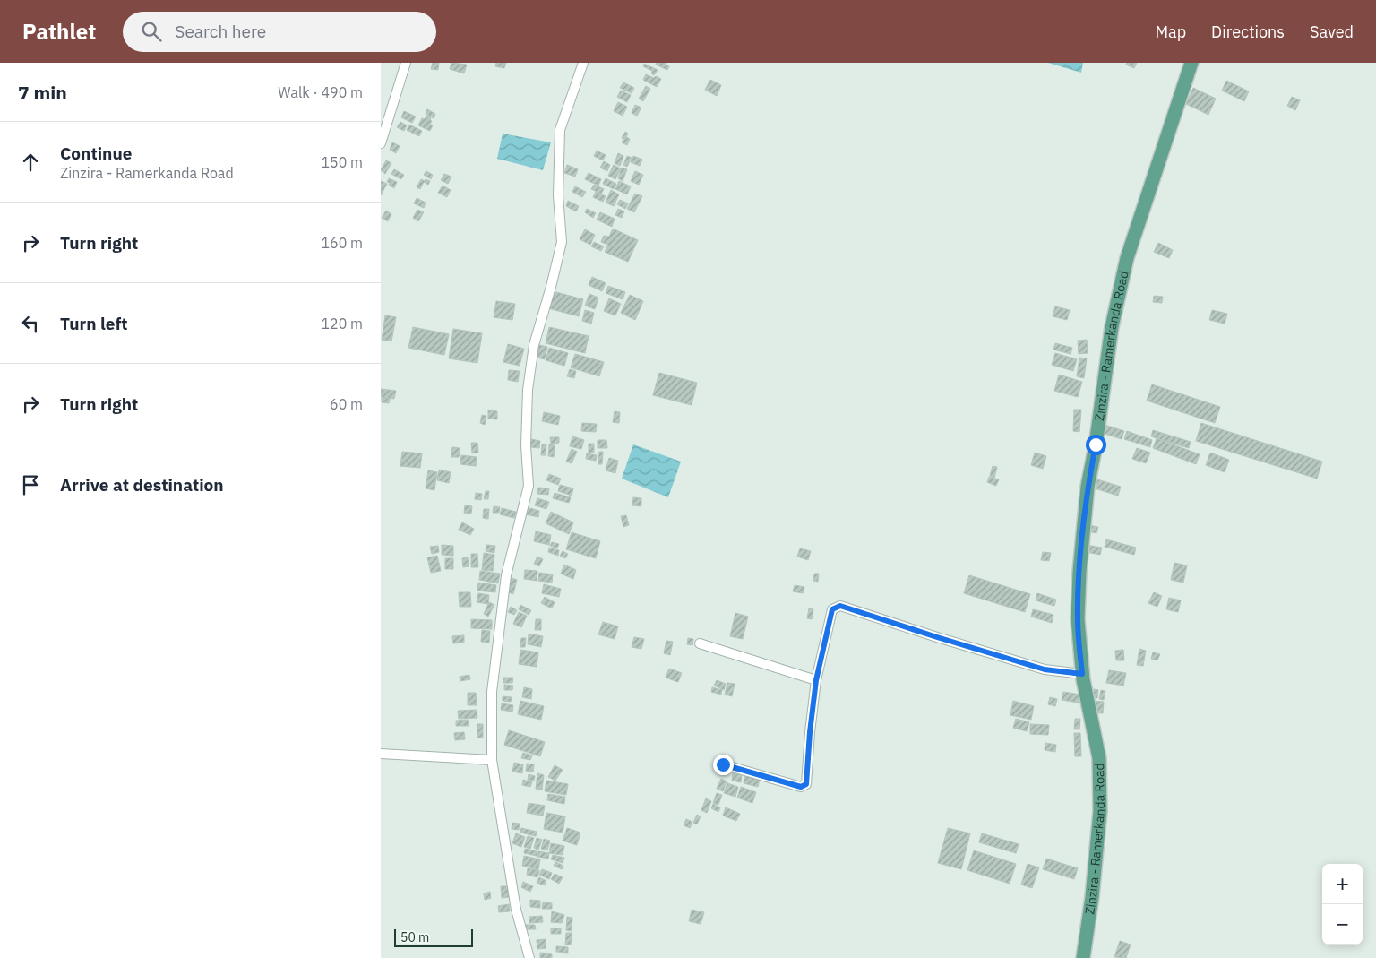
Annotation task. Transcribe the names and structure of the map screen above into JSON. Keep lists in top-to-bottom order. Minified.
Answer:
{"streets":{"main road":["Zinzira - Ramerkanda Road"]},"scale_bar":"50 m","page":{"header":"Pathlet","search":"Search here","nav":["Map","Directions","Saved"],"heading":["7 min","Walk · 490 m"],"list":[["Continue","Zinzira - Ramerkanda Road","150 m"],["Turn right","160 m"],["Turn left","120 m"],["Turn right","60 m"],"Arrive at destination"],"map_buttons":["+","−"],"scale":"50 m"}}
